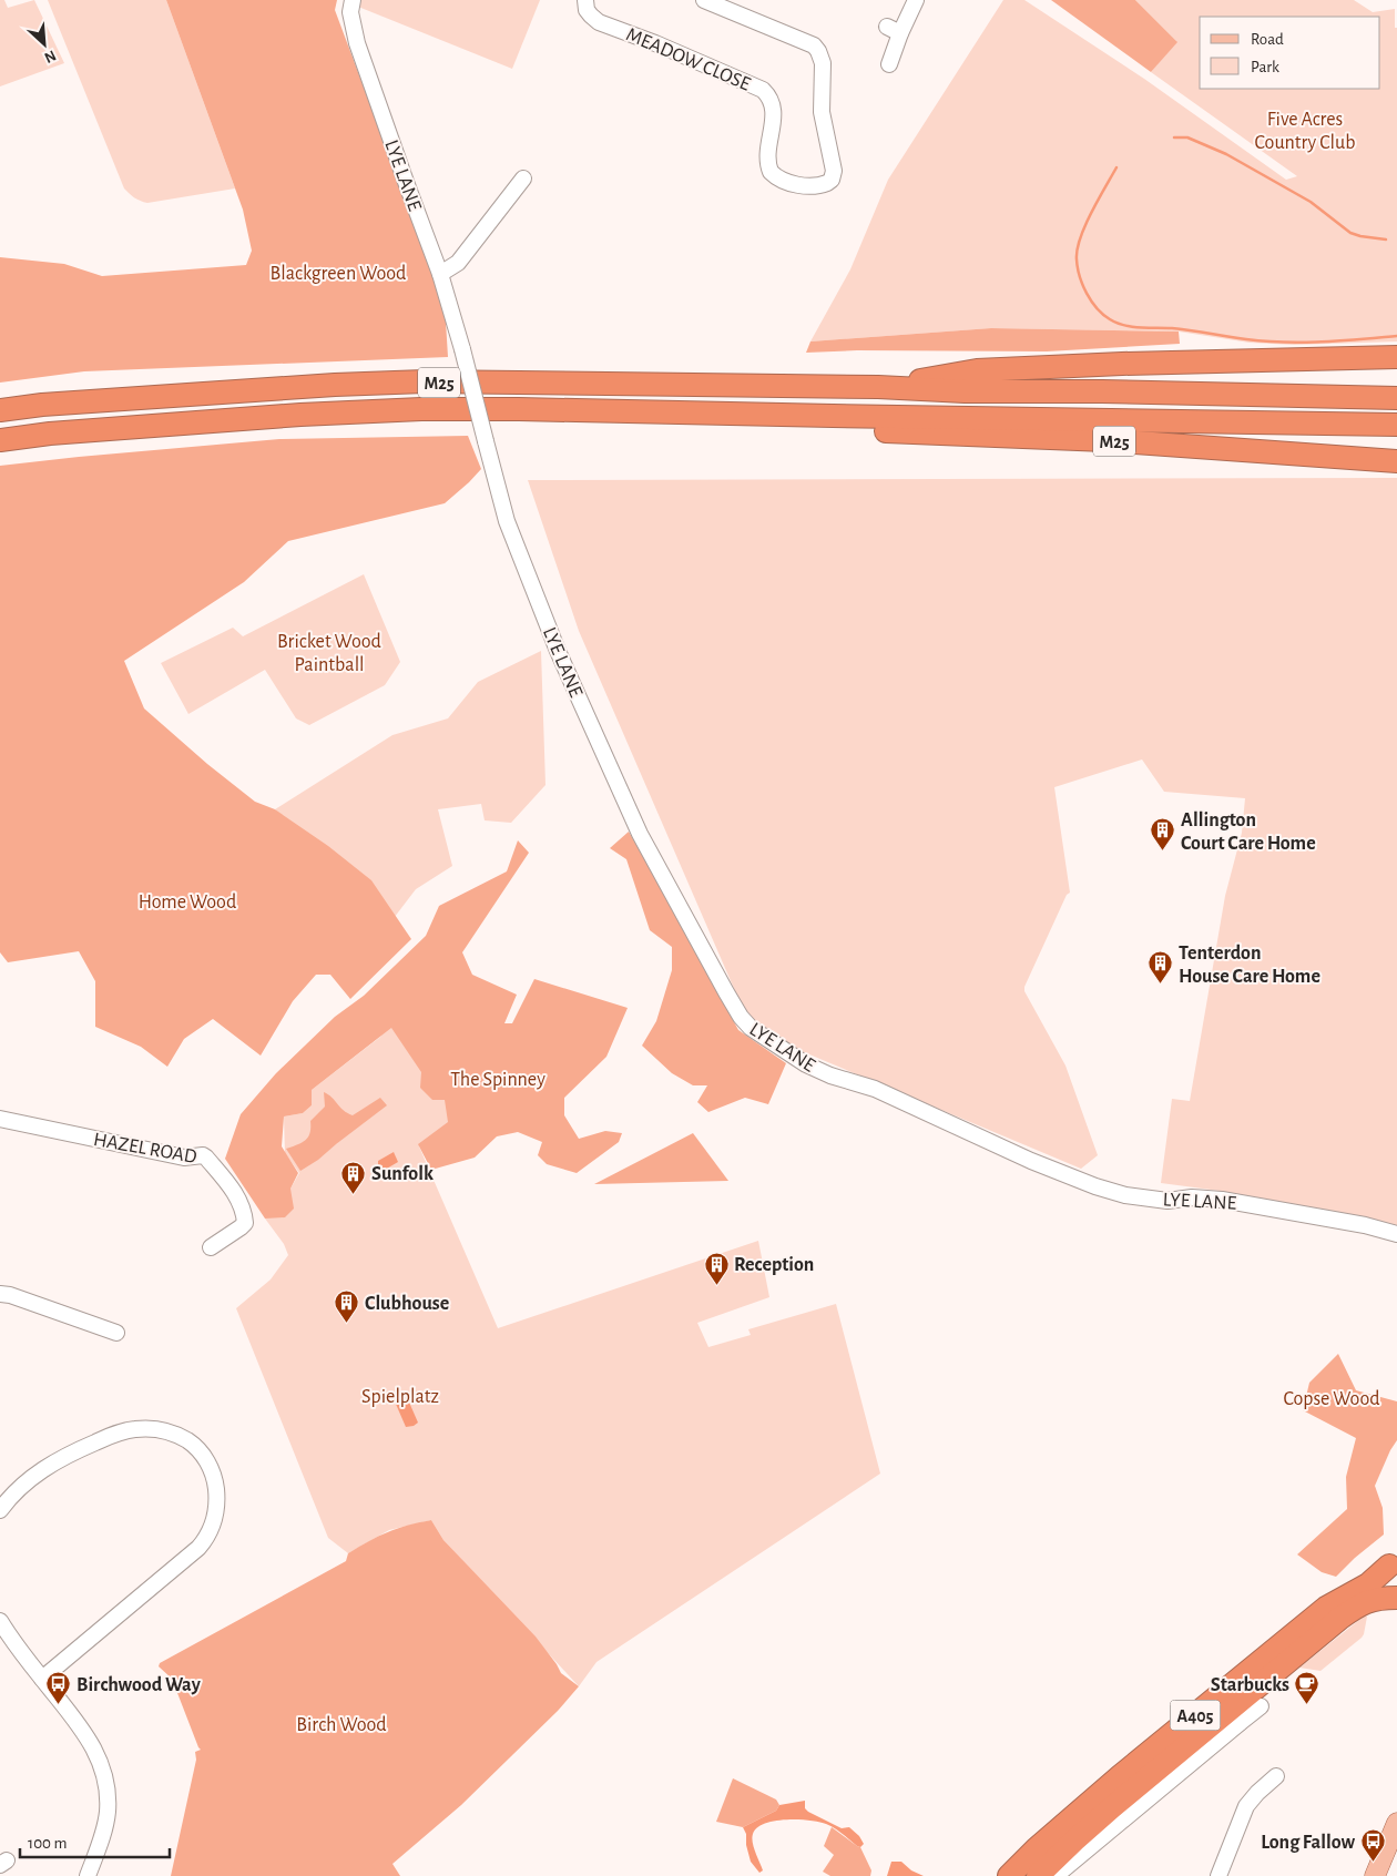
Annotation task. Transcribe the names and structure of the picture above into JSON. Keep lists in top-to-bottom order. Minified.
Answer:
{"streets":{"highway":["M25","A405"],"street":["MEADOW CLOSE","LYE LANE","HAZEL ROAD"]},"parks":["Five Acres Country Club","Blackgreen Wood","Bricket Wood Paintball","Home Wood","The Spinney","Spielplatz","Copse Wood","Birch Wood"],"places":{"building":["Allington Court Care Home","Tenterdon House Care Home","Sunfolk","Reception","Clubhouse"],"bus stop":["Birchwood Way","Long Fallow"],"cafe":["Starbucks"]},"legend":["Road","Park"],"scale_bar":"100 m","north":"bottom right"}
